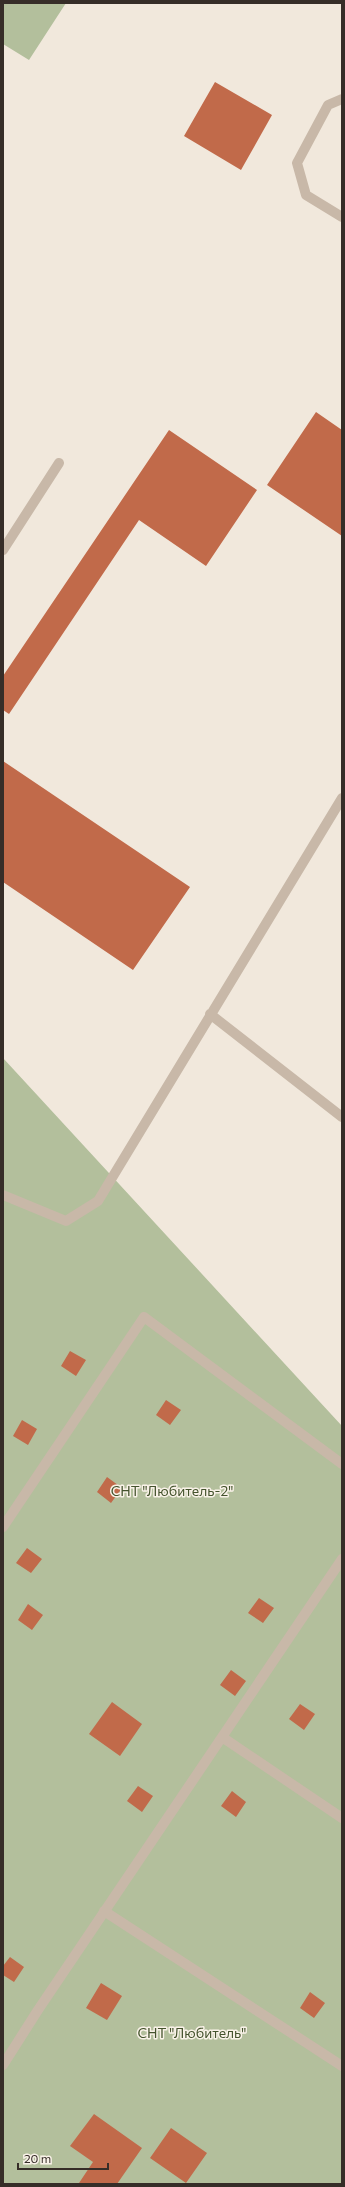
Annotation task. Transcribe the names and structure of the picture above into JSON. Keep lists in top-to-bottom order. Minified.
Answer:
{"parks":["СНТ \"Любитель-2\"","СНТ \"Любитель\""],"scale_bar":"20 m"}
